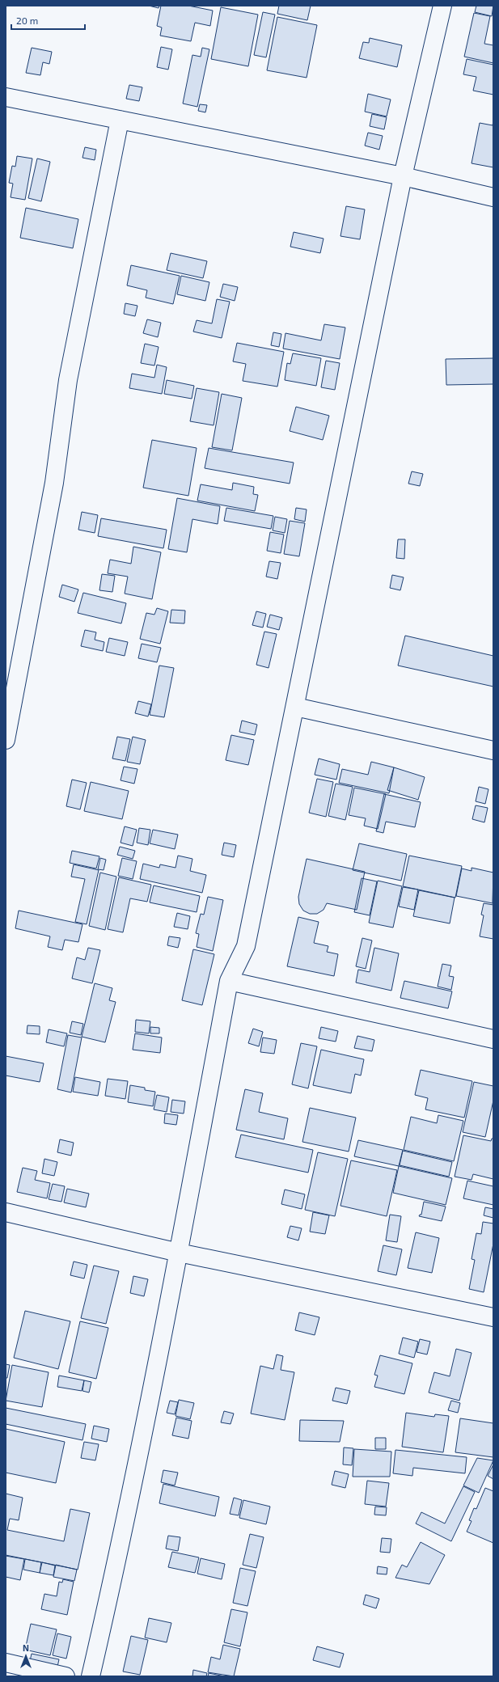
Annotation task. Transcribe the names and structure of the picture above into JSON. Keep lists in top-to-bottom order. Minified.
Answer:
{"scale_bar":"20 m","north":"top"}
